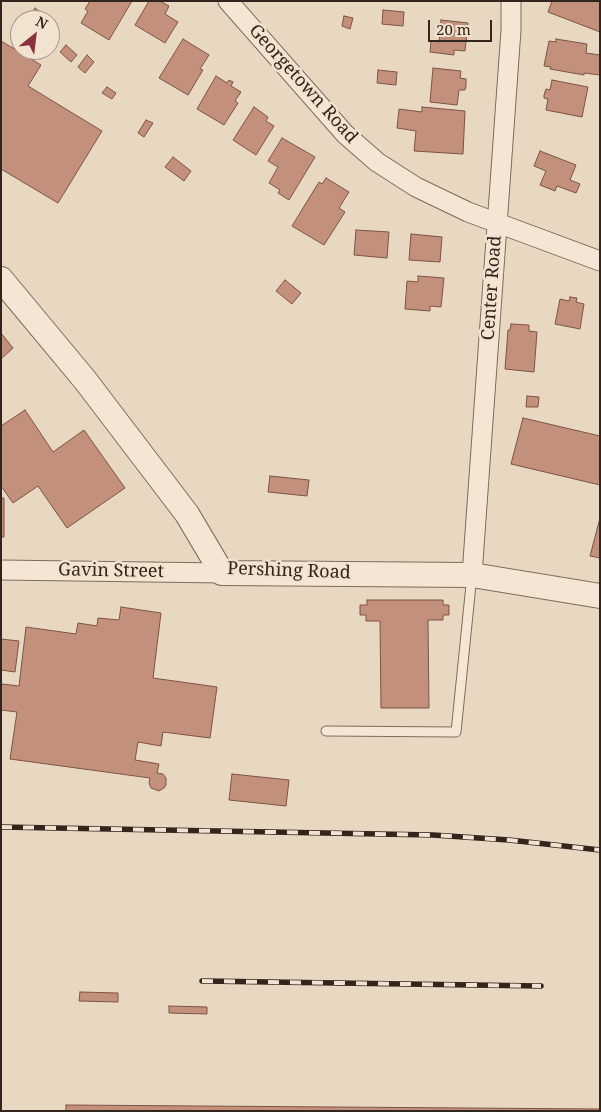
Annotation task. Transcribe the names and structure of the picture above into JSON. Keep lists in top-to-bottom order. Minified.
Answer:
{"streets":{"street":["Georgetown Road","Center Road","Gavin Street","Pershing Road"]},"crossings":[["Georgetown Road","Center Road"],["Center Road","Pershing Road"],["Gavin Street","Pershing Road"]],"scale_bar":"20 m","north":"top right"}
